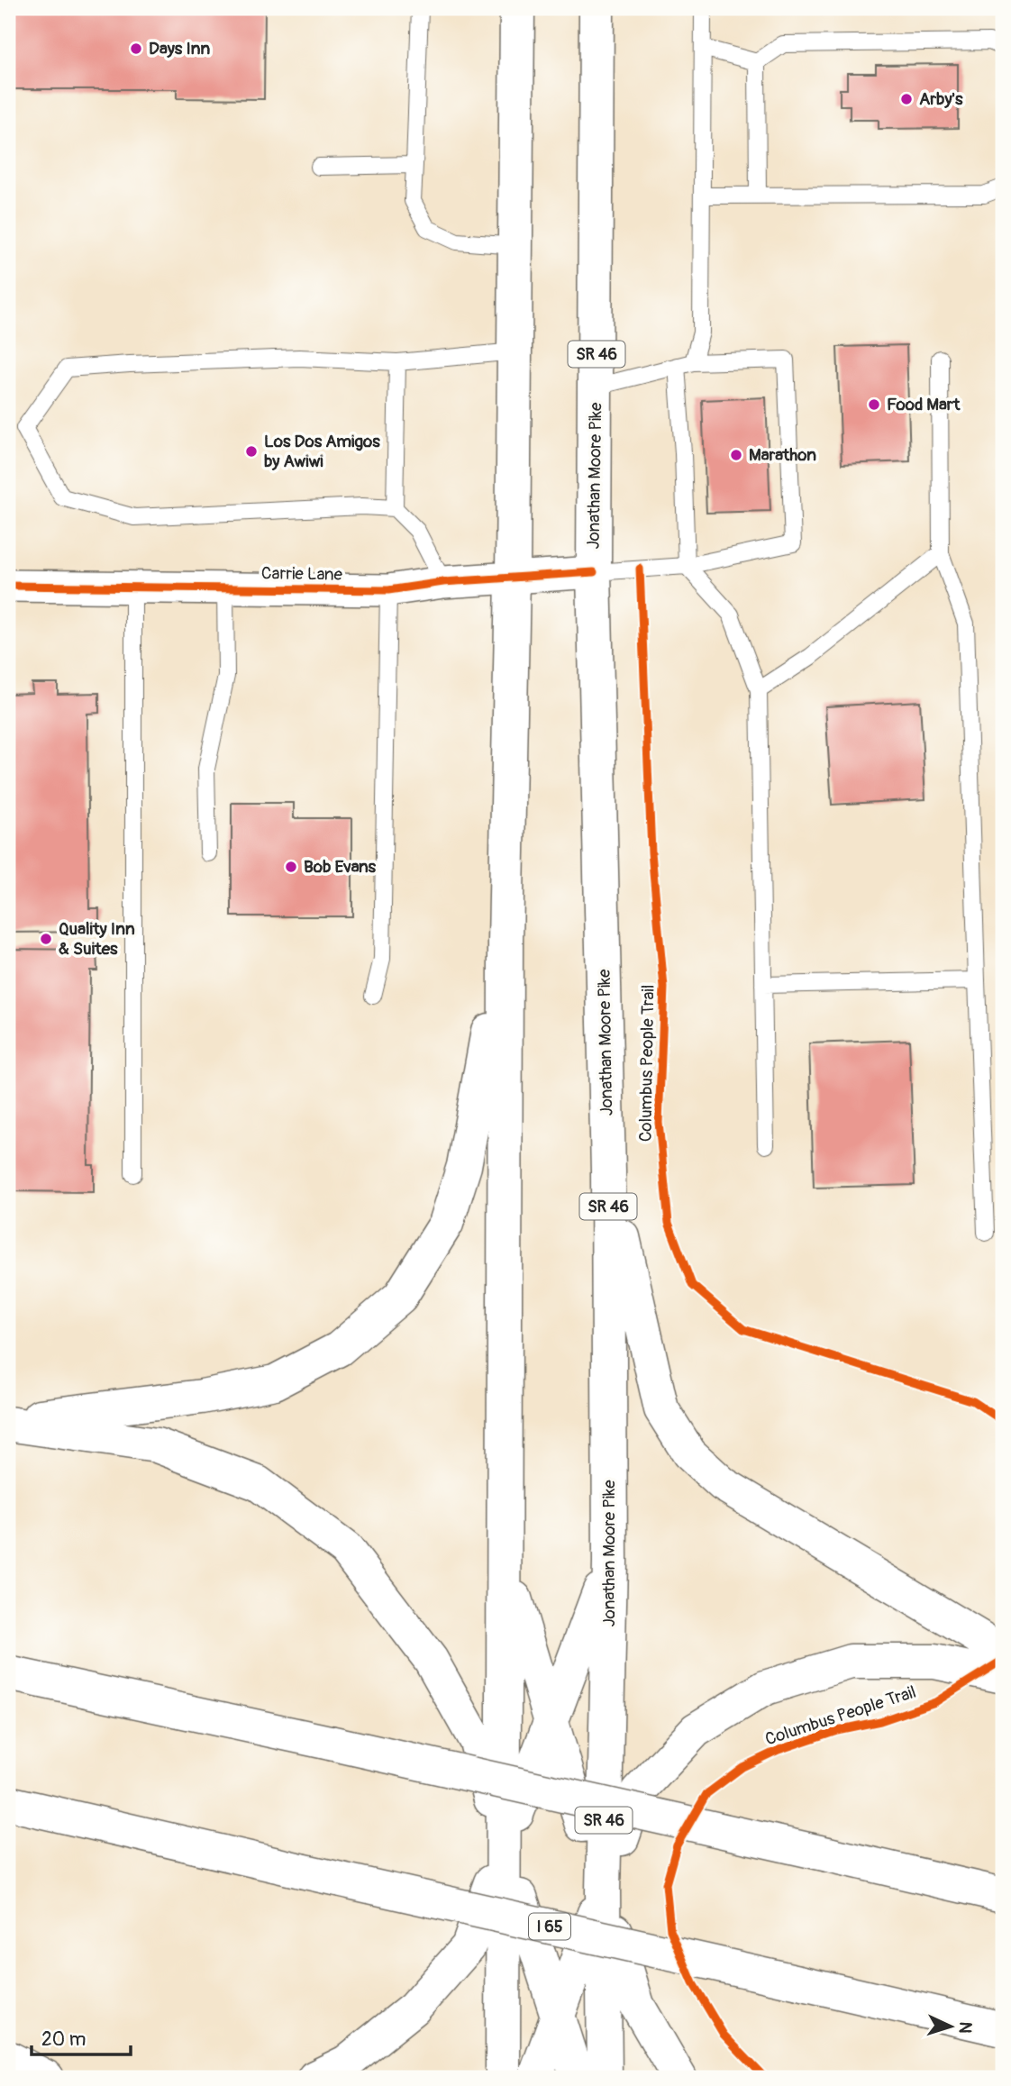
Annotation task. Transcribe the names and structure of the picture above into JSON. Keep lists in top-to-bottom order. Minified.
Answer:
{"streets":{"highway":["SR 46","Jonathan Moore Pike","I 65"],"street":["Carrie Lane"],"cycle path":["Columbus People Trail"]},"crossings":[["Jonathan Moore Pike","Carrie Lane"]],"places":["Days Inn","Arby's","Food Mart","Los Dos Amigos by Awiwi","Marathon","Bob Evans","Quality Inn & Suites"],"scale_bar":"20 m","north":"right"}
